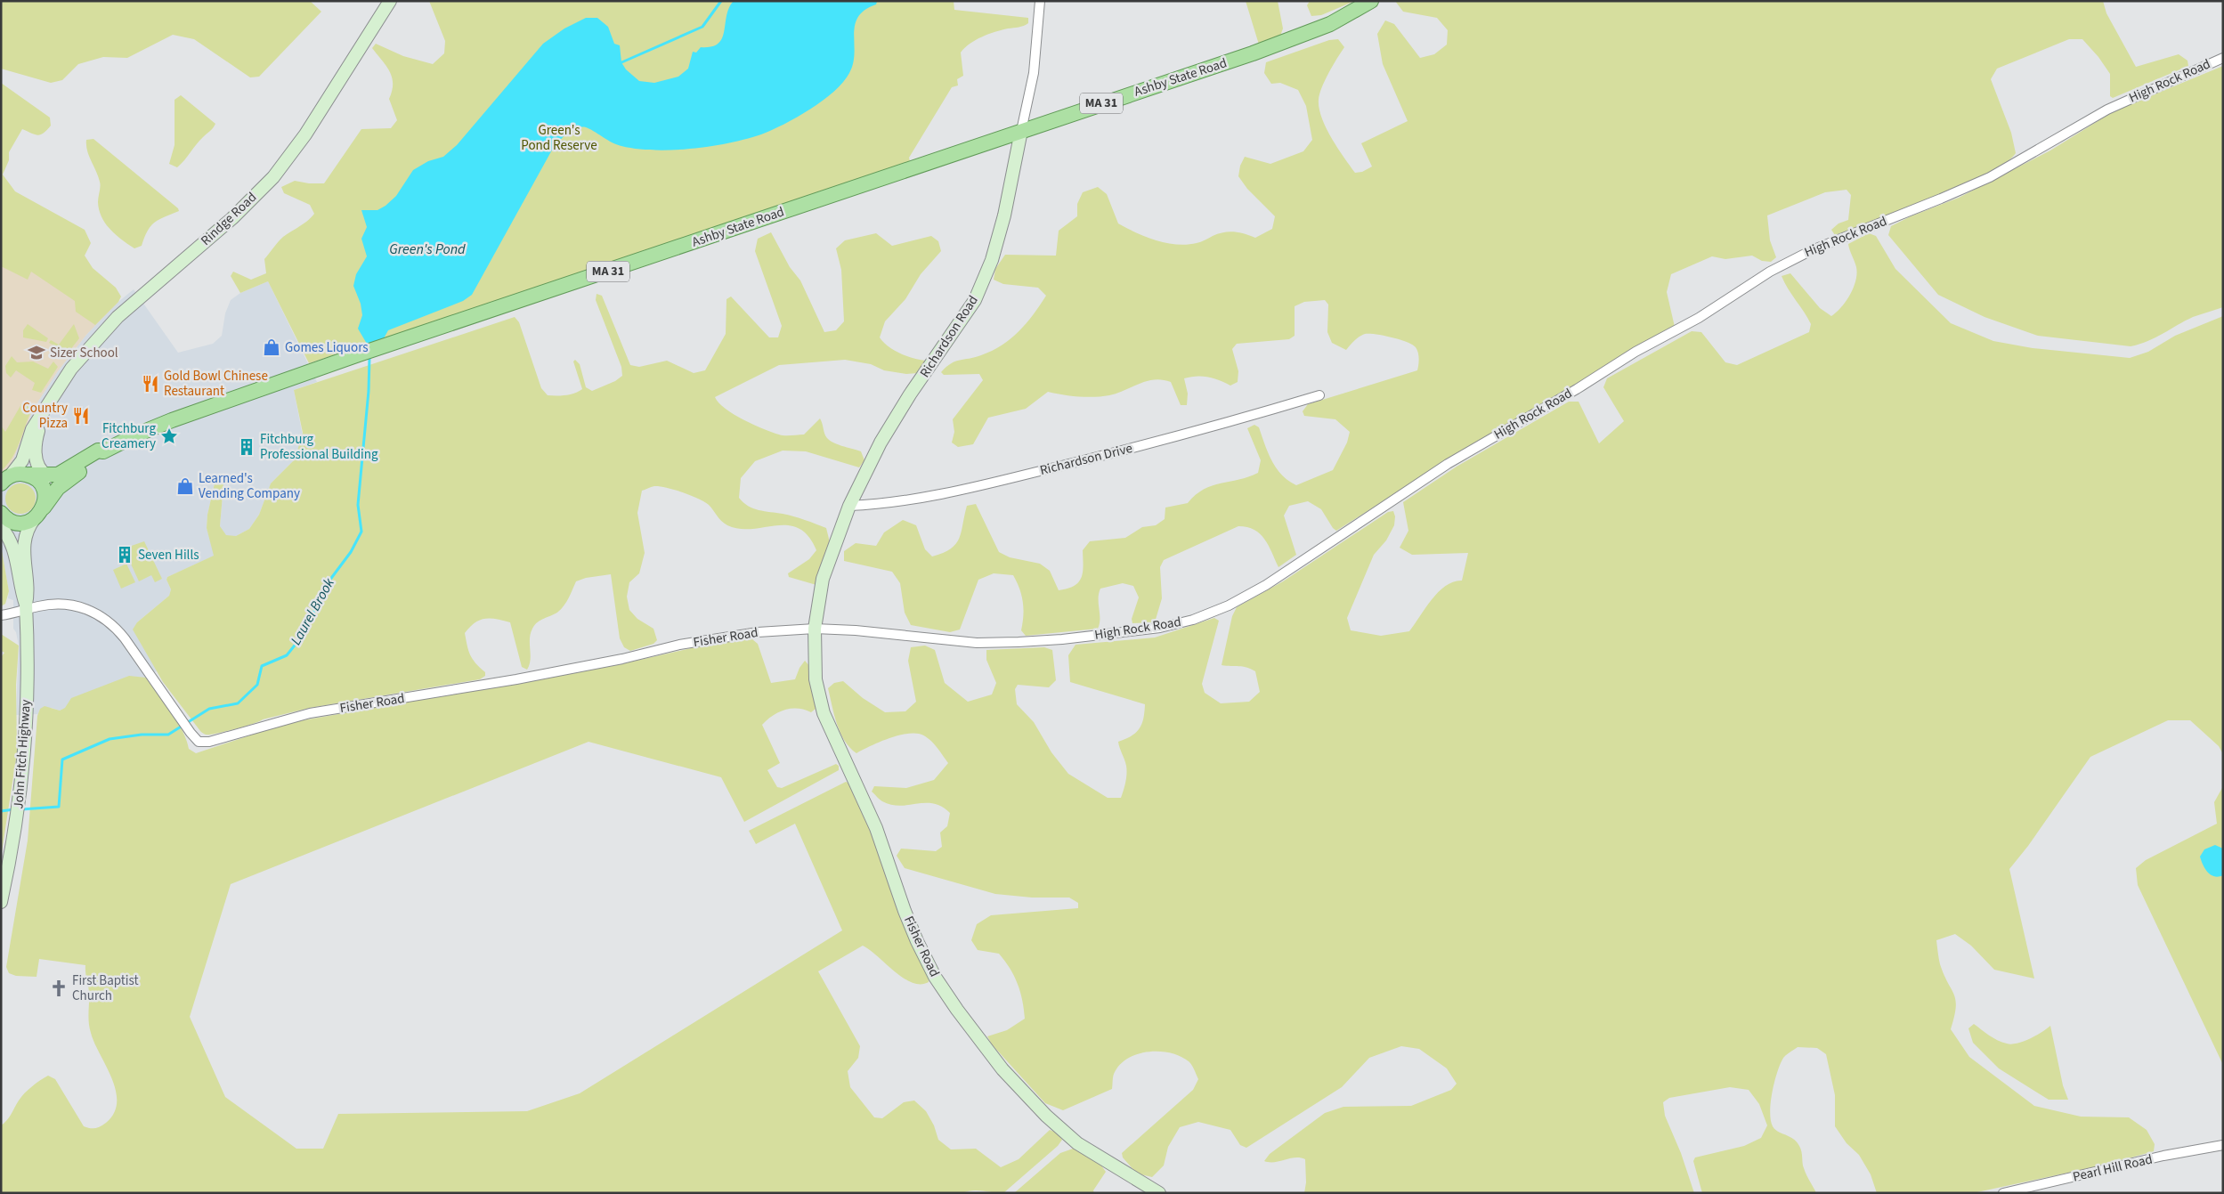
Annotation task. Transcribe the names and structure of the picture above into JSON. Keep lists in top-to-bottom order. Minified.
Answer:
{"streets":{"main road":["Ashby State Road","MA 31"],"street":["High Rock Road","Rindge Road","Richardson Road","Richardson Drive","Fisher Road","John Fitch Highway","Pearl Hill Road"]},"crossings":[["Ashby State Road","MA 31"],["Ashby State Road","Rindge Road"],["Ashby State Road","Richardson Road"],["Ashby State Road","John Fitch Highway"],["High Rock Road","Richardson Road"],["High Rock Road","Fisher Road"],["MA 31","Rindge Road"],["Richardson Road","Richardson Drive"],["Richardson Road","Fisher Road"],["Fisher Road","John Fitch Highway"]],"water":["Green's Pond","Laurel Brook"],"parks":["Green's Pond Reserve"],"places":{"shop":["Gomes Liquors","Learned's Vending Company"],"school or university":["Sizer School"],"restaurant":["Gold Bowl Chinese Restaurant","Country Pizza"],"place":["Fitchburg Creamery"],"building":["Fitchburg Professional Building","Seven Hills"],"church":["First Baptist Church"]}}
